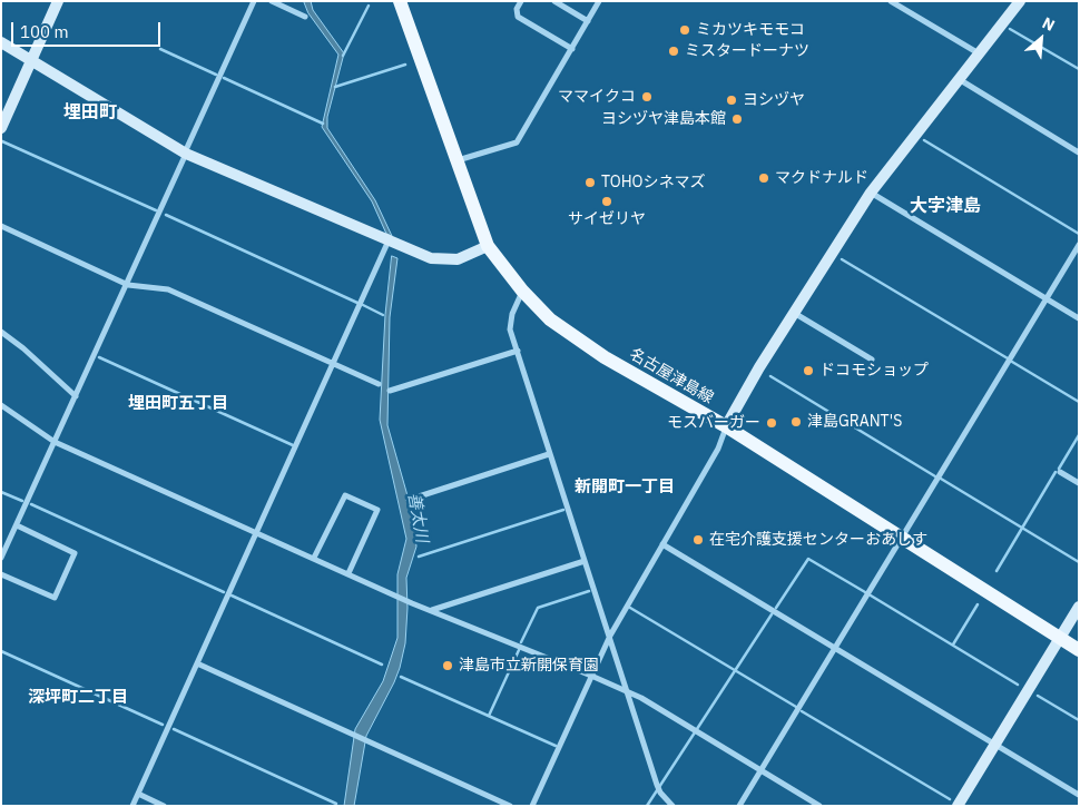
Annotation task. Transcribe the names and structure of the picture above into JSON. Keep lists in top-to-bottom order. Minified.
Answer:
{"streets":{"main road":["名古屋津島線"]},"districts":["埋田町","大字津島","埋田町五丁目","新開町一丁目","深坪町二丁目"],"water":["善太川"],"places":["ミカツキモモコ","ミスタードーナツ","ママイクコ","ヨシヅヤ","ヨシヅヤ津島本館","マクドナルド","TOHOシネマズ","サイゼリヤ","ドコモショップ","津島GRANT'S","モスバーガー","在宅介護支援センターおあしす","津島市立新開保育園"],"scale_bar":"100 m","north":"top right"}
